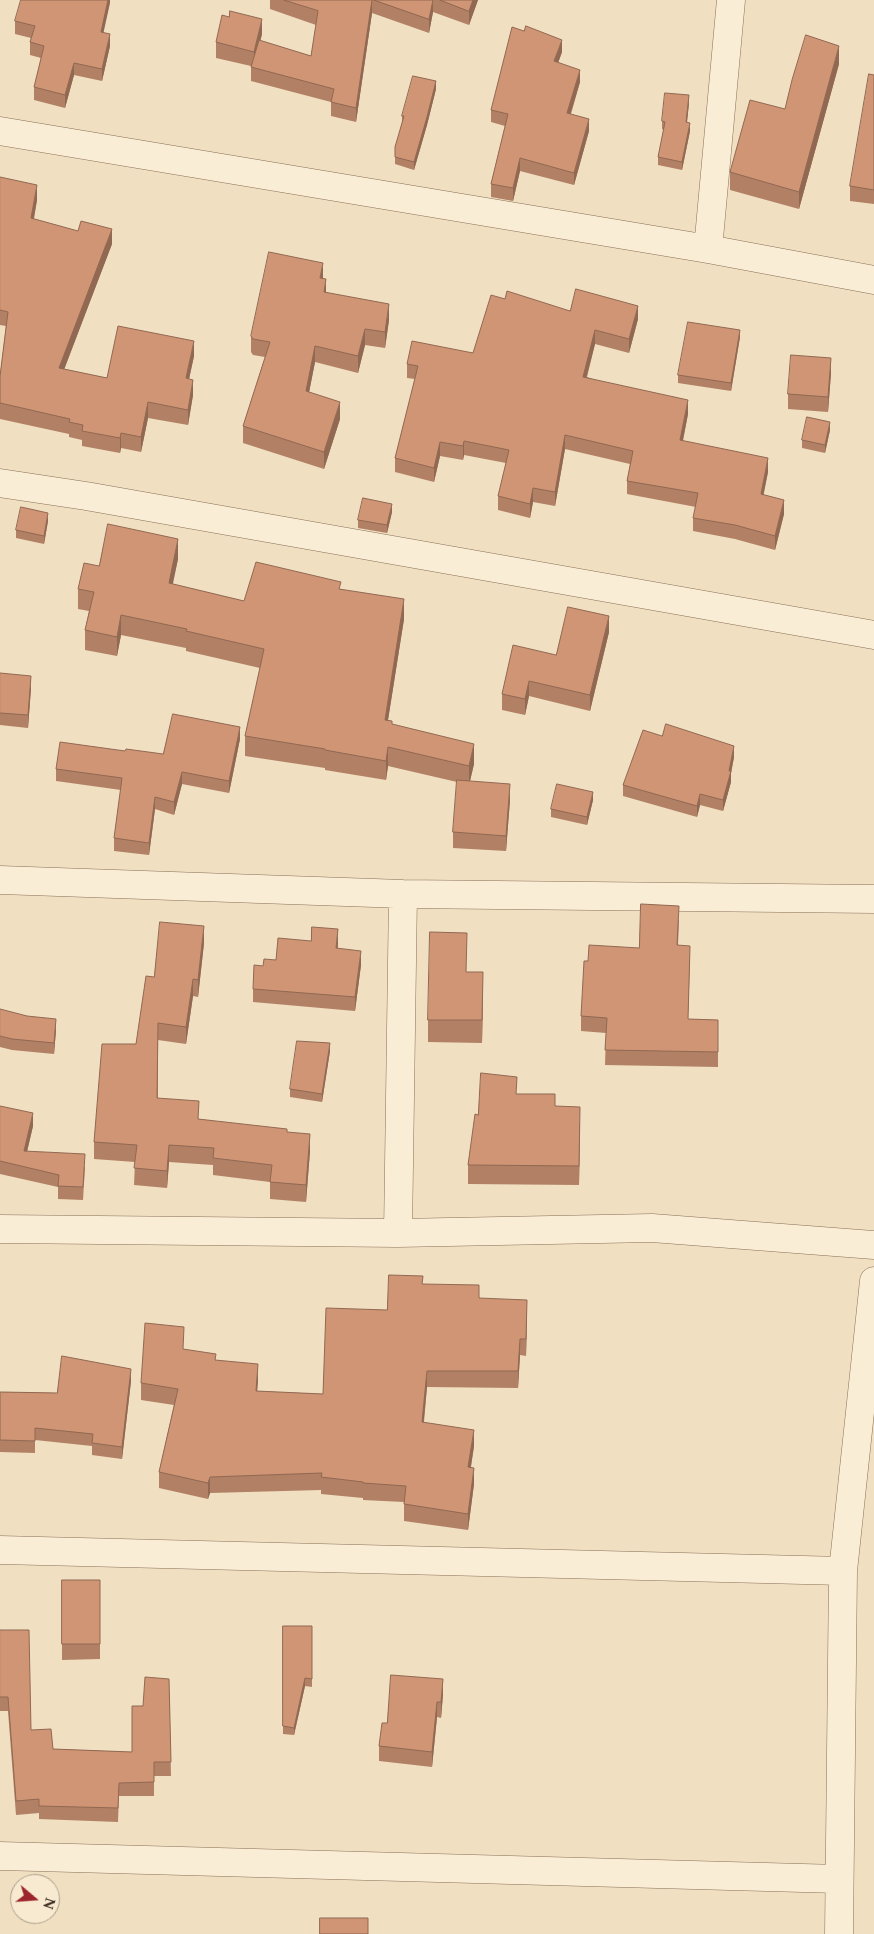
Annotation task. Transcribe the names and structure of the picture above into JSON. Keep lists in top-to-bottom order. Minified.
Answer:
{"north":"right"}
